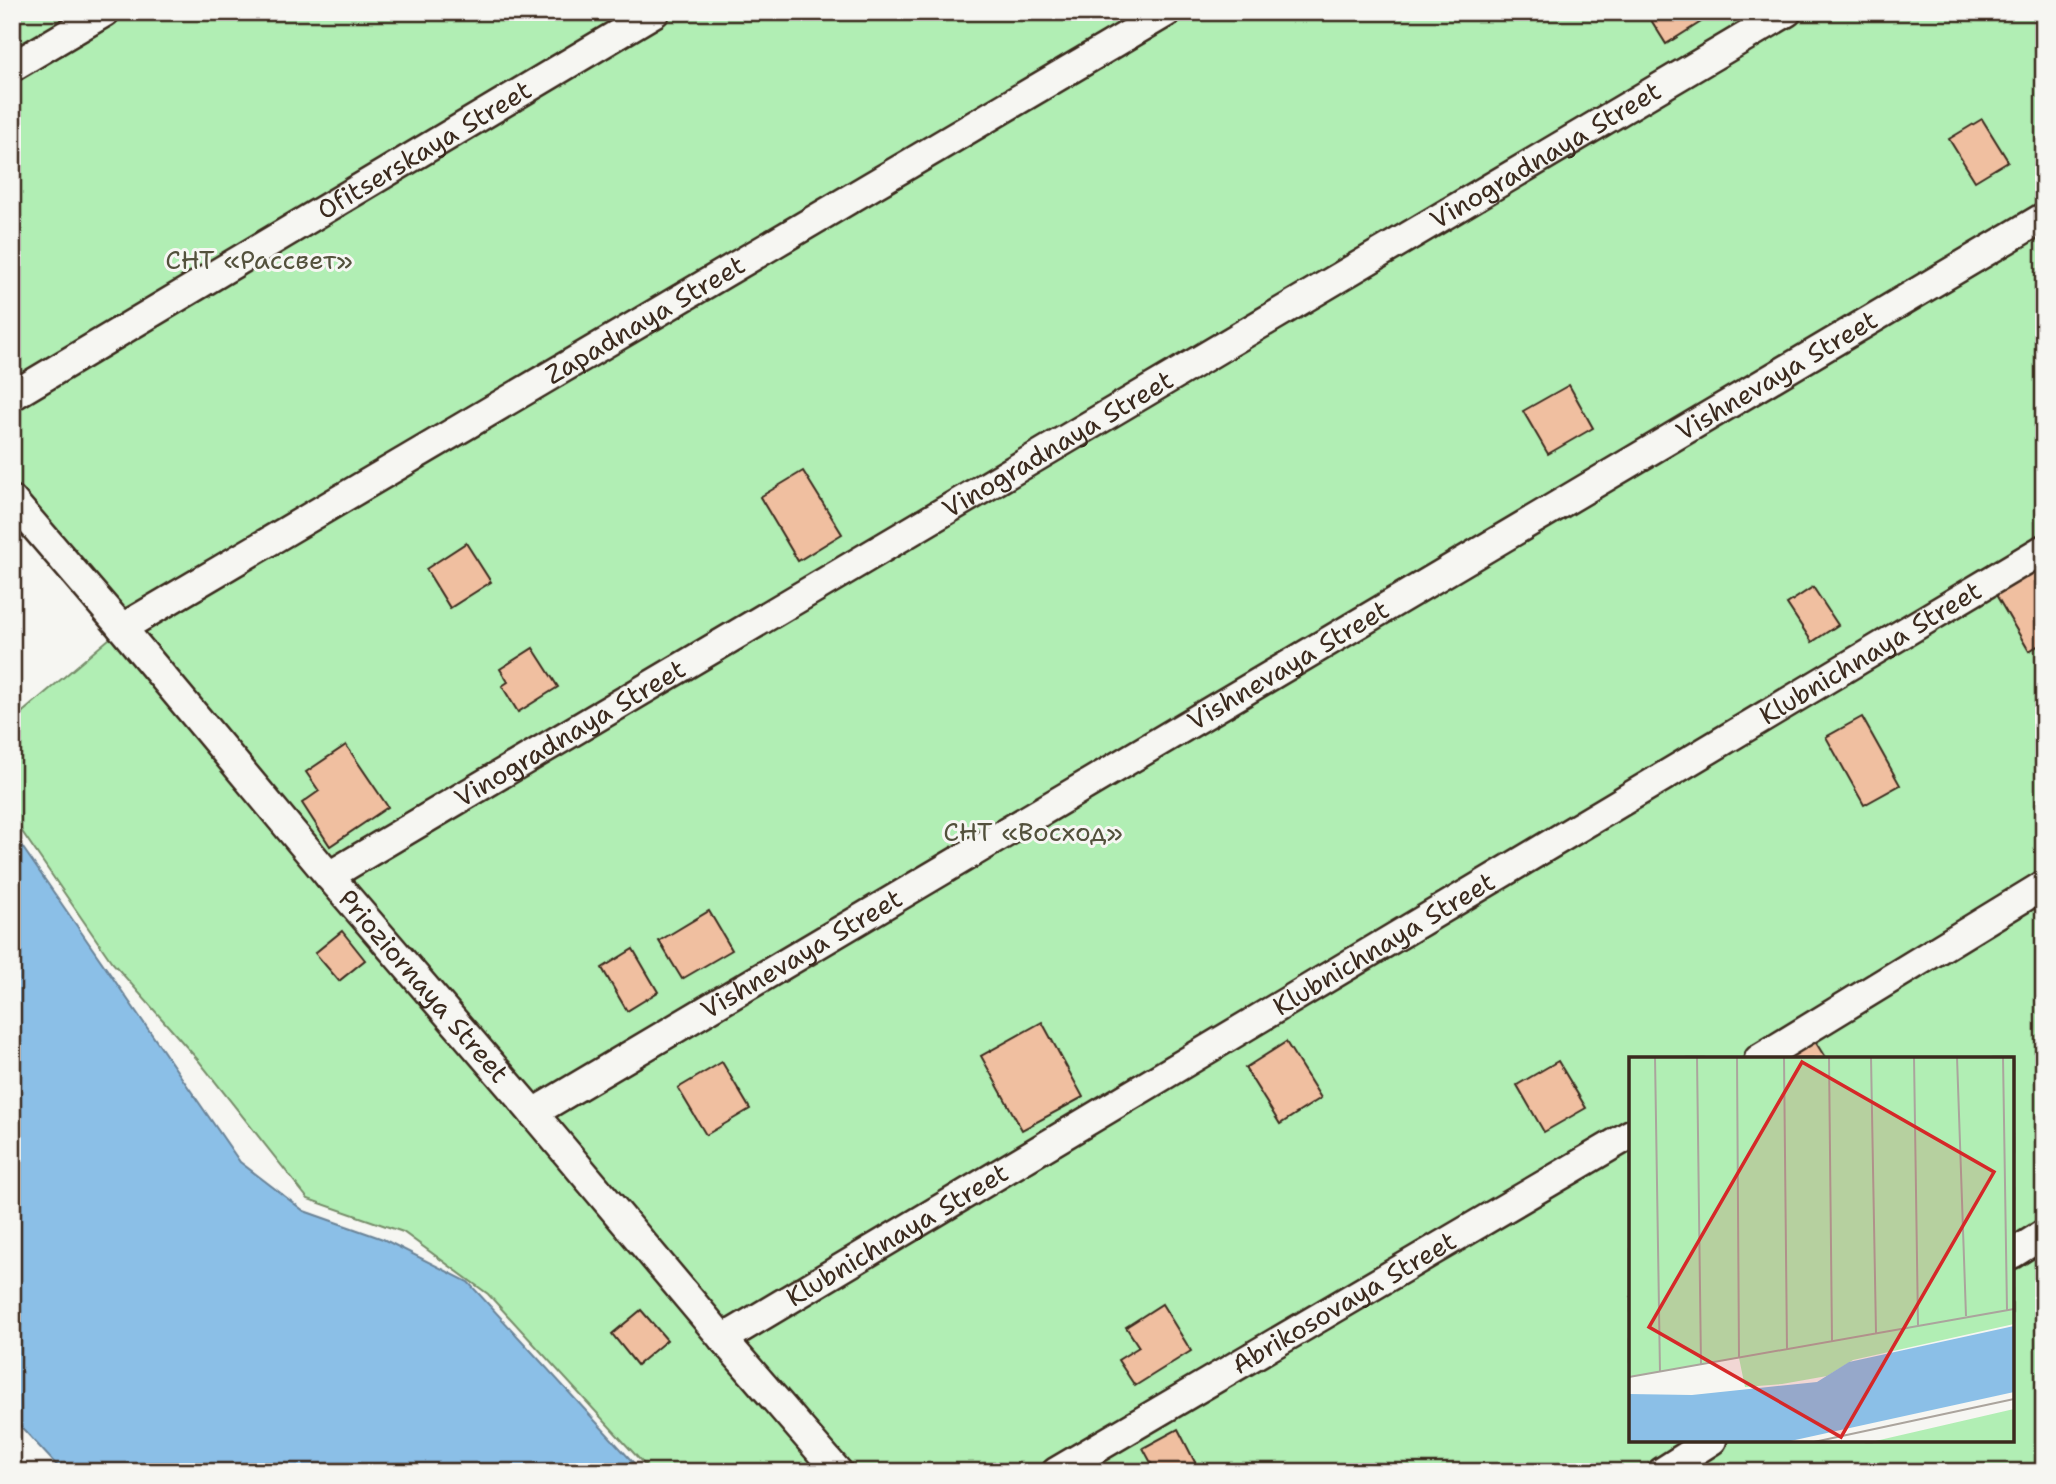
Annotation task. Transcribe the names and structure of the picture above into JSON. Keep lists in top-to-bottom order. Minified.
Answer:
{"streets":{"street":["Ofitserskaya Street","Vinogradnaya Street","Zapadnaya Street","Vishnevaya Street","Klubnichnaya Street","Prioziornaya Street","Abrikosovaya Street"]},"crossings":[["Vinogradnaya Street","Prioziornaya Street"],["Zapadnaya Street","Prioziornaya Street"],["Vishnevaya Street","Prioziornaya Street"],["Klubnichnaya Street","Prioziornaya Street"]],"parks":["СНТ «Рассвет»","СНТ «Восход»"]}
